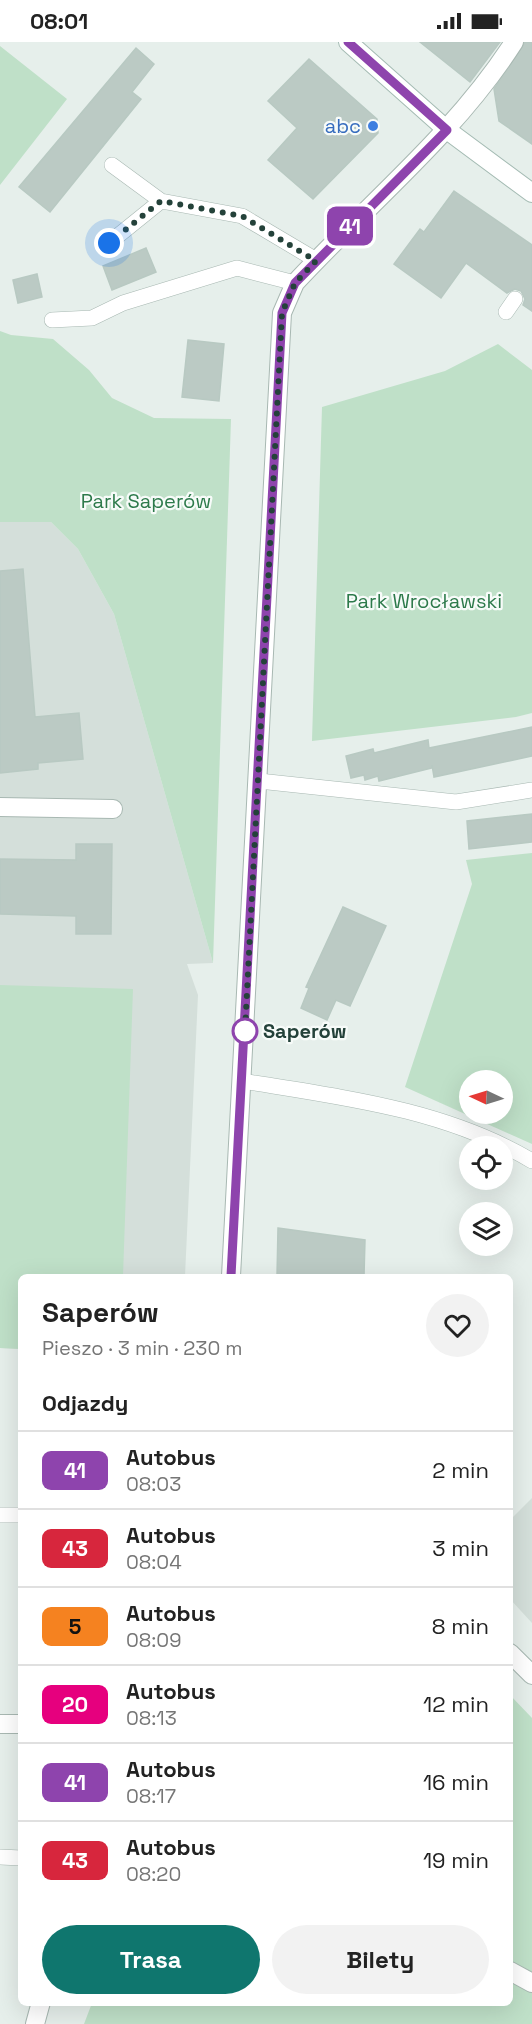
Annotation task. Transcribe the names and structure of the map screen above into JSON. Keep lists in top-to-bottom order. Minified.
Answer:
{"parks":["Park Saperów","Park Wrocławski"],"places":["abc","Saperów"],"lines":["bus line 41"],"north":"left","page":{"status":"08:01","on_map":"41","heading":[["Saperów","Pieszo · 3 min · 230 m"],"Odjazdy"],"list":[{"mark":"41","name":"Autobus","note":"08:03","value":"2 min"},{"mark":"43","name":"Autobus","note":"08:04","value":"3 min"},{"mark":"5","name":"Autobus","note":"08:09","value":"8 min"},{"mark":"20","name":"Autobus","note":"08:13","value":"12 min"},{"mark":"41","name":"Autobus","note":"08:17","value":"16 min"},{"mark":"43","name":"Autobus","note":"08:20","value":"19 min"}],"buttons":["Trasa","Bilety"]}}
